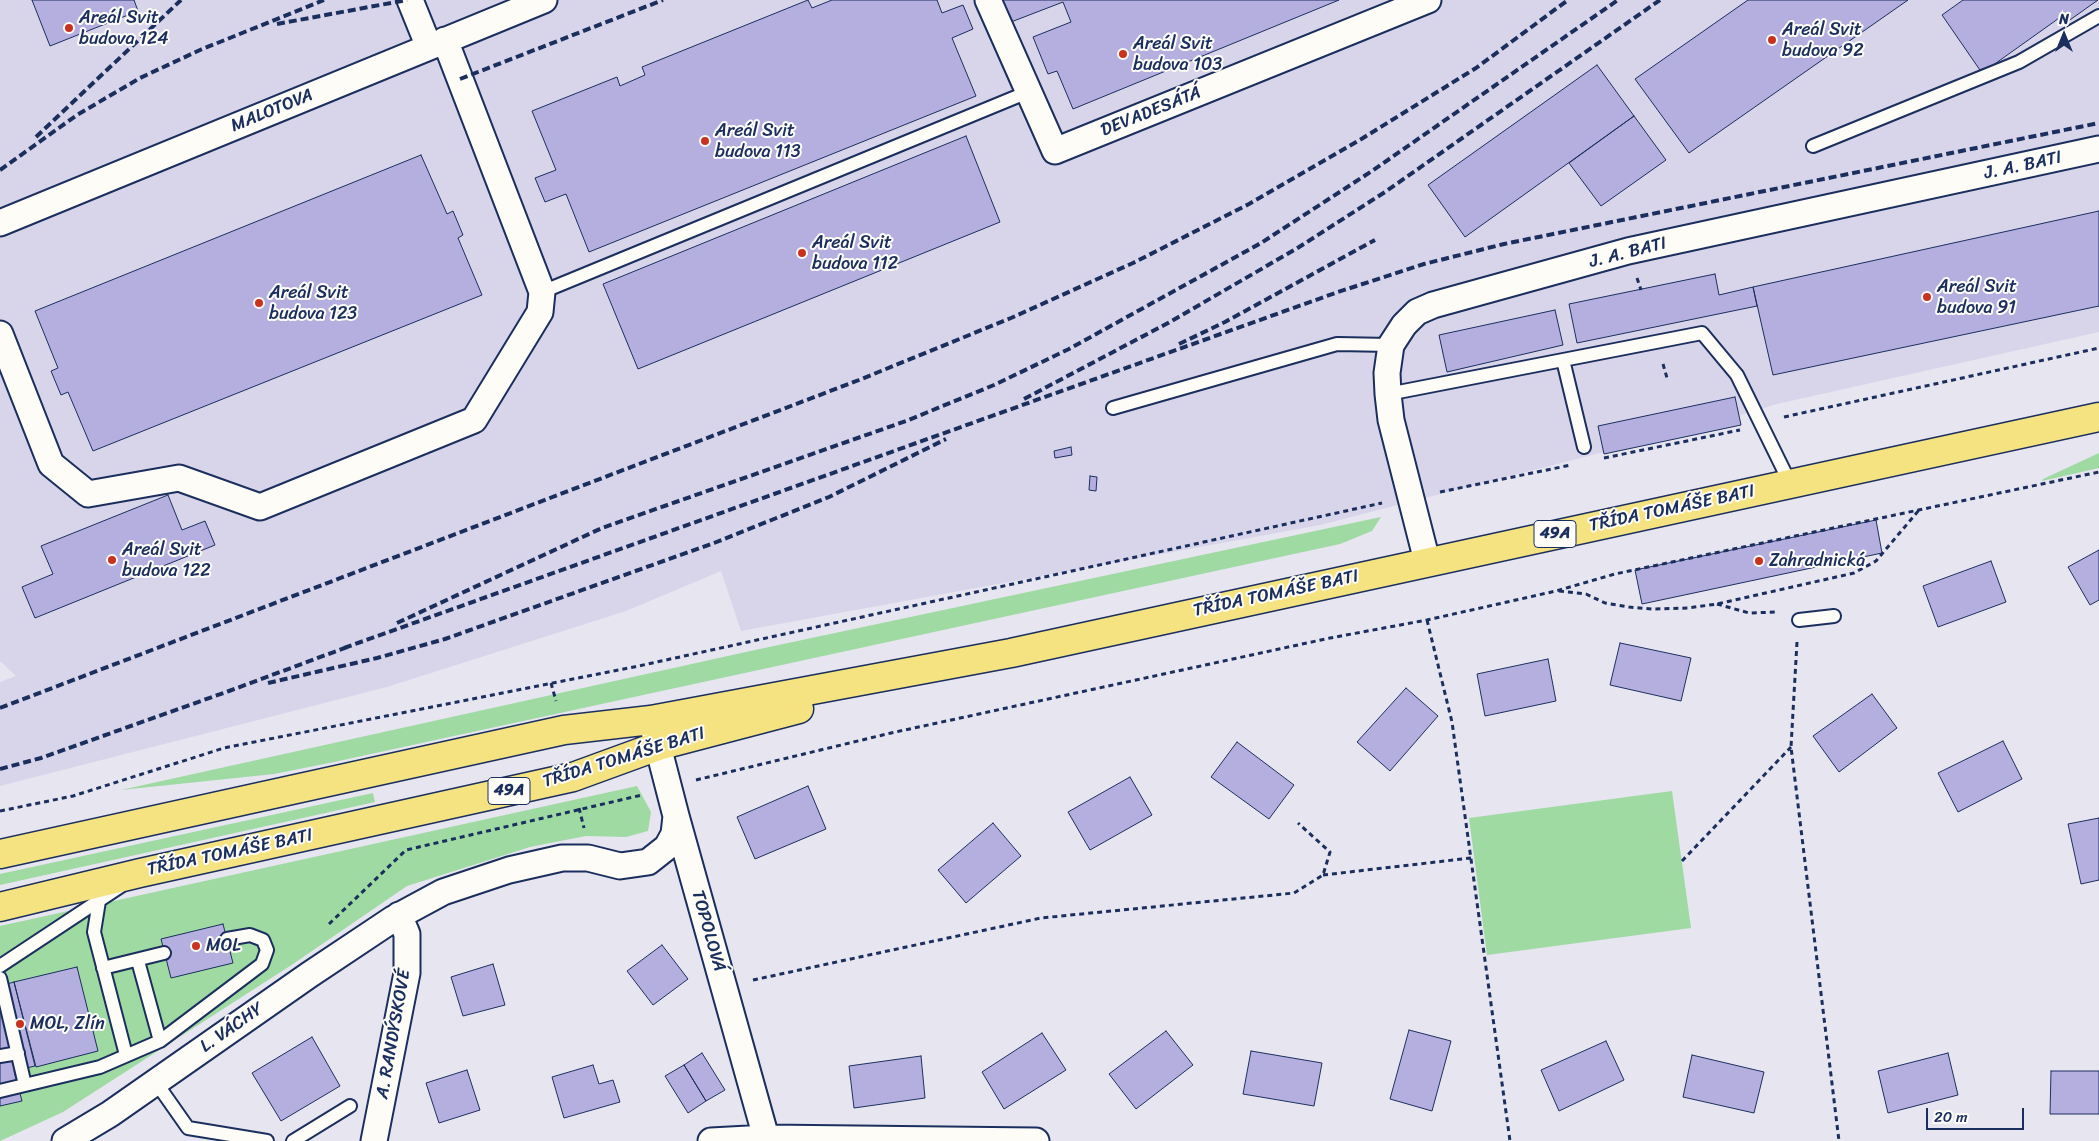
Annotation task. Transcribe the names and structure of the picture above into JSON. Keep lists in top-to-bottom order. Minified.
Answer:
{"streets":{"main road":["TŘÍDA TOMÁŠE BATI","49A"],"street":["MALOTOVA","DEVADESÁTÁ","J. A. BATI","TOPOLOVÁ","L. VÁCHY","A. RANDÝSKOVÉ"]},"crossings":[["J. A. BATI","TŘÍDA TOMÁŠE BATI"],["TŘÍDA TOMÁŠE BATI","TOPOLOVÁ"],["L. VÁCHY","A. RANDÝSKOVÉ"]],"places":["Areál Svit budova 124","Areál Svit budova 92","Areál Svit budova 103","Areál Svit budova 113","Areál Svit budova 112","Areál Svit budova 91","Areál Svit budova 123","Areál Svit budova 122","Zahradnická","MOL","MOL, Zlín"],"scale_bar":"20 m","north":"top"}
